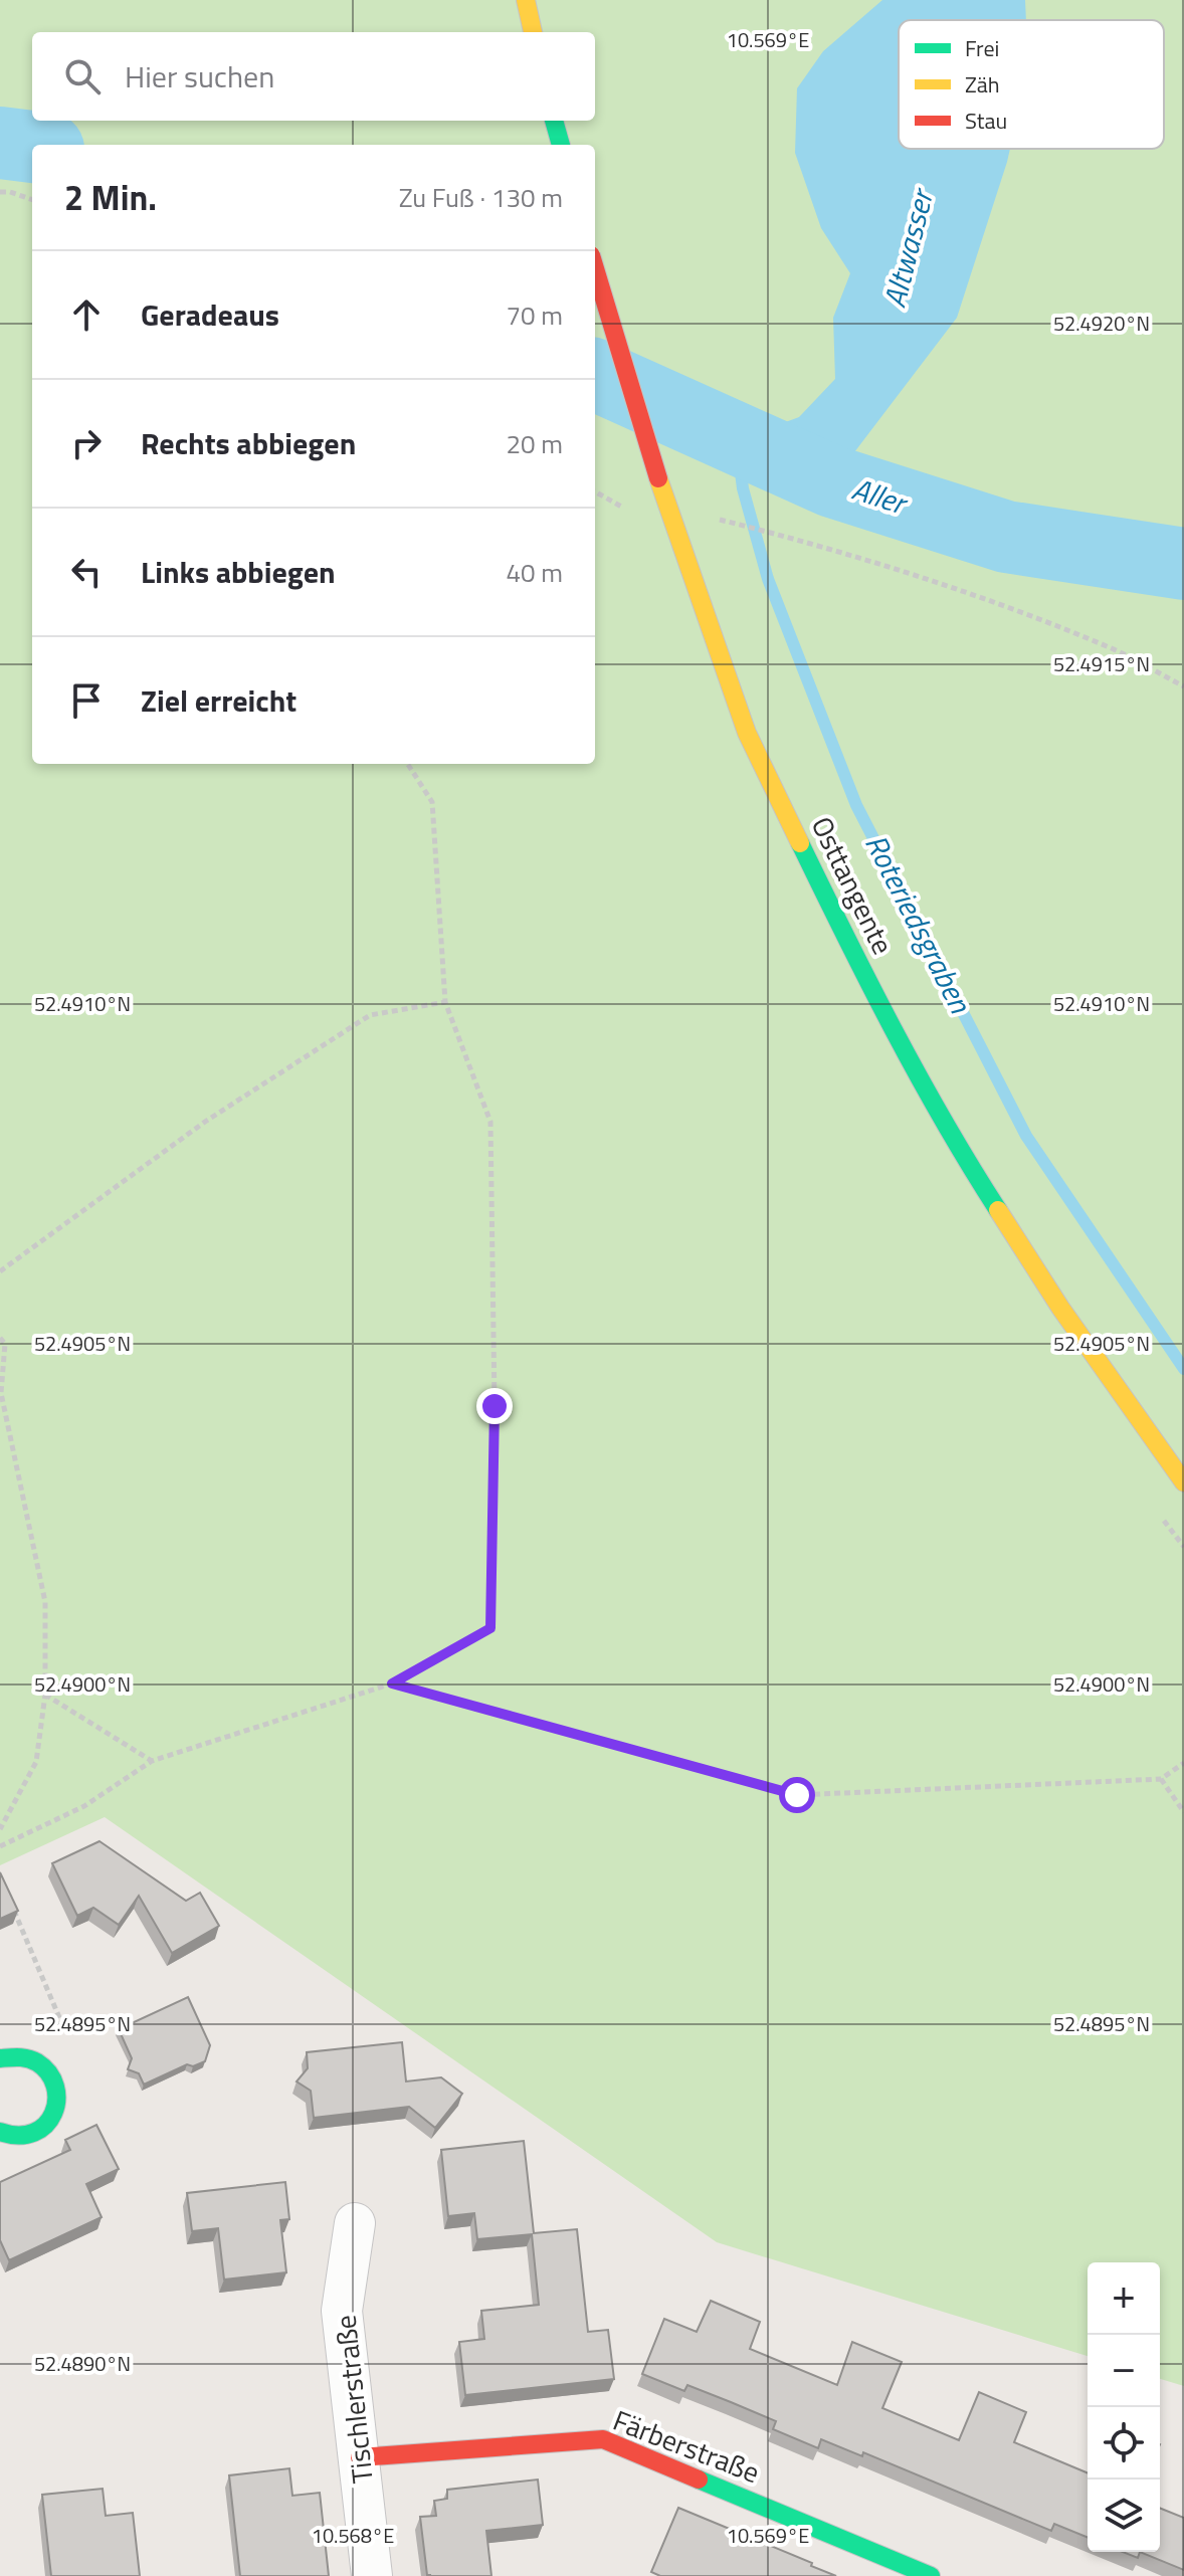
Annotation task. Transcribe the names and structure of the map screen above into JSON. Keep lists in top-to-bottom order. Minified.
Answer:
{"streets":{"main road":["Osttangente","Färberstraße"],"street":["Tischlerstraße"]},"crossings":[["Tischlerstraße","Färberstraße"]],"water":["Altwasser","Aller","Roteriedsgraben"],"legend":["Frei","Zäh","Stau"],"page":{"search":"Hier suchen","heading":["2 Min.","Zu Fuß · 130 m"],"list":[["Geradeaus","70 m"],["Rechts abbiegen","20 m"],["Links abbiegen","40 m"],"Ziel erreicht"],"map_buttons":["+","−"]},"coordinates":["10.569°E","52.4920°N","52.4915°N","52.4910°N","52.4905°N","52.4900°N","52.4895°N","52.4890°N","10.568°E"]}
